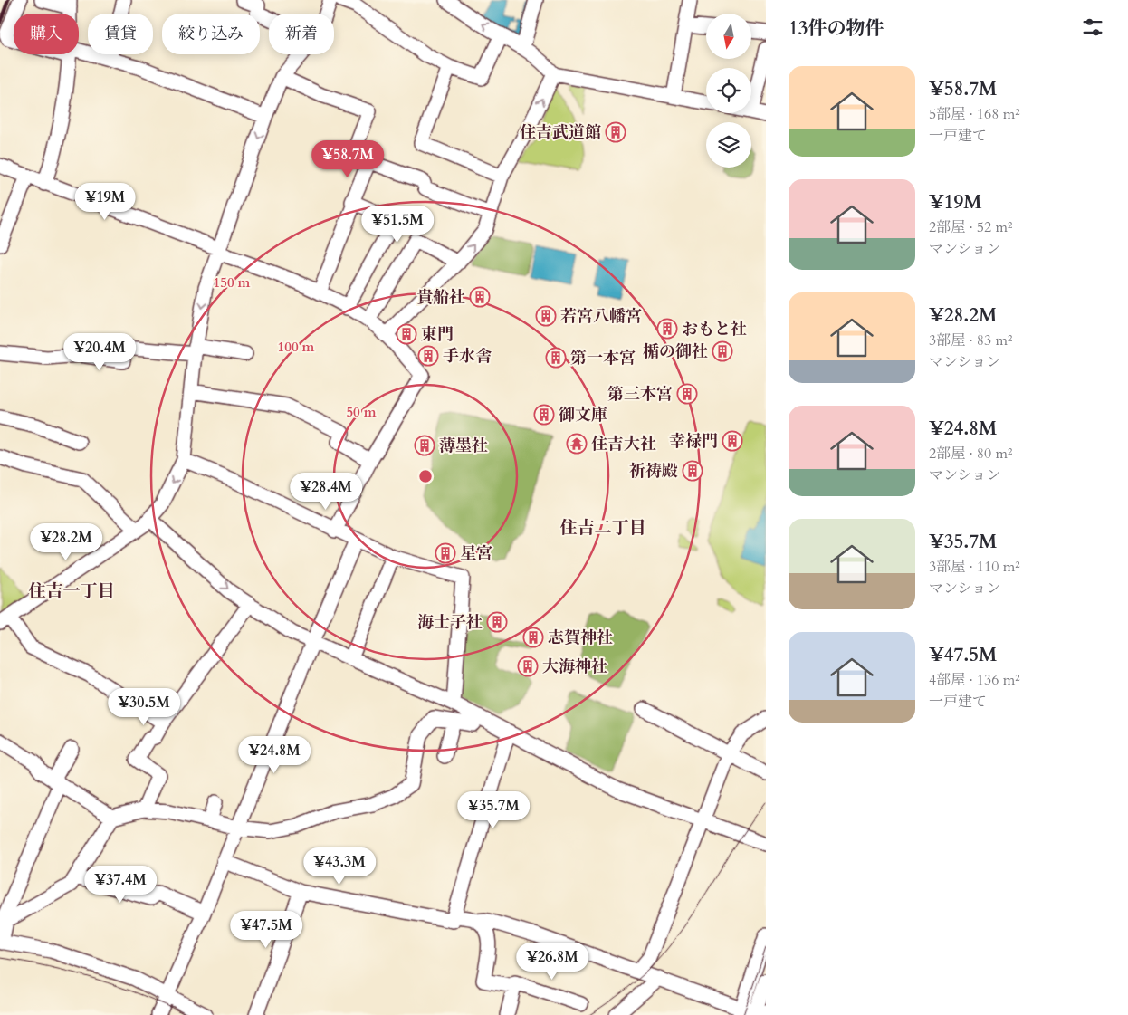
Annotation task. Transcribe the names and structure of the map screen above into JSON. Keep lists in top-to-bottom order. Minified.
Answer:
{"districts":["住吉二丁目","住吉一丁目"],"places":{"building":["住吉武道館","貴船社","若宮八幡宮","おもと社","東門","楯の御社","手水舎","第一本宮","第三本宮","御文庫","幸禄門","薄墨社","祈祷殿","星宮","海士子社","志賀神社","大海神社"],"temple":["住吉大社"]},"north":"bottom","page":{"heading":"13件の物件","chip":["購入","賃貸","絞り込み","新着"],"list":[{"name":"¥58.7M","note":"5部屋 · 168 m² · 一戸建て"},{"name":"¥19M","note":"2部屋 · 52 m² · マンション"},{"name":"¥28.2M","note":"3部屋 · 83 m² · マンション"},{"name":"¥24.8M","note":"2部屋 · 80 m² · マンション"},{"name":"¥35.7M","note":"3部屋 · 110 m² · マンション"},{"name":"¥47.5M","note":"4部屋 · 136 m² · 一戸建て"}],"price":["¥58.7M","¥19M","¥51.5M","¥20.4M","¥28.4M","¥28.2M","¥30.5M","¥24.8M","¥35.7M","¥43.3M","¥37.4M","¥47.5M","¥26.8M"]},"rings":["150 m","100 m","50 m"]}
